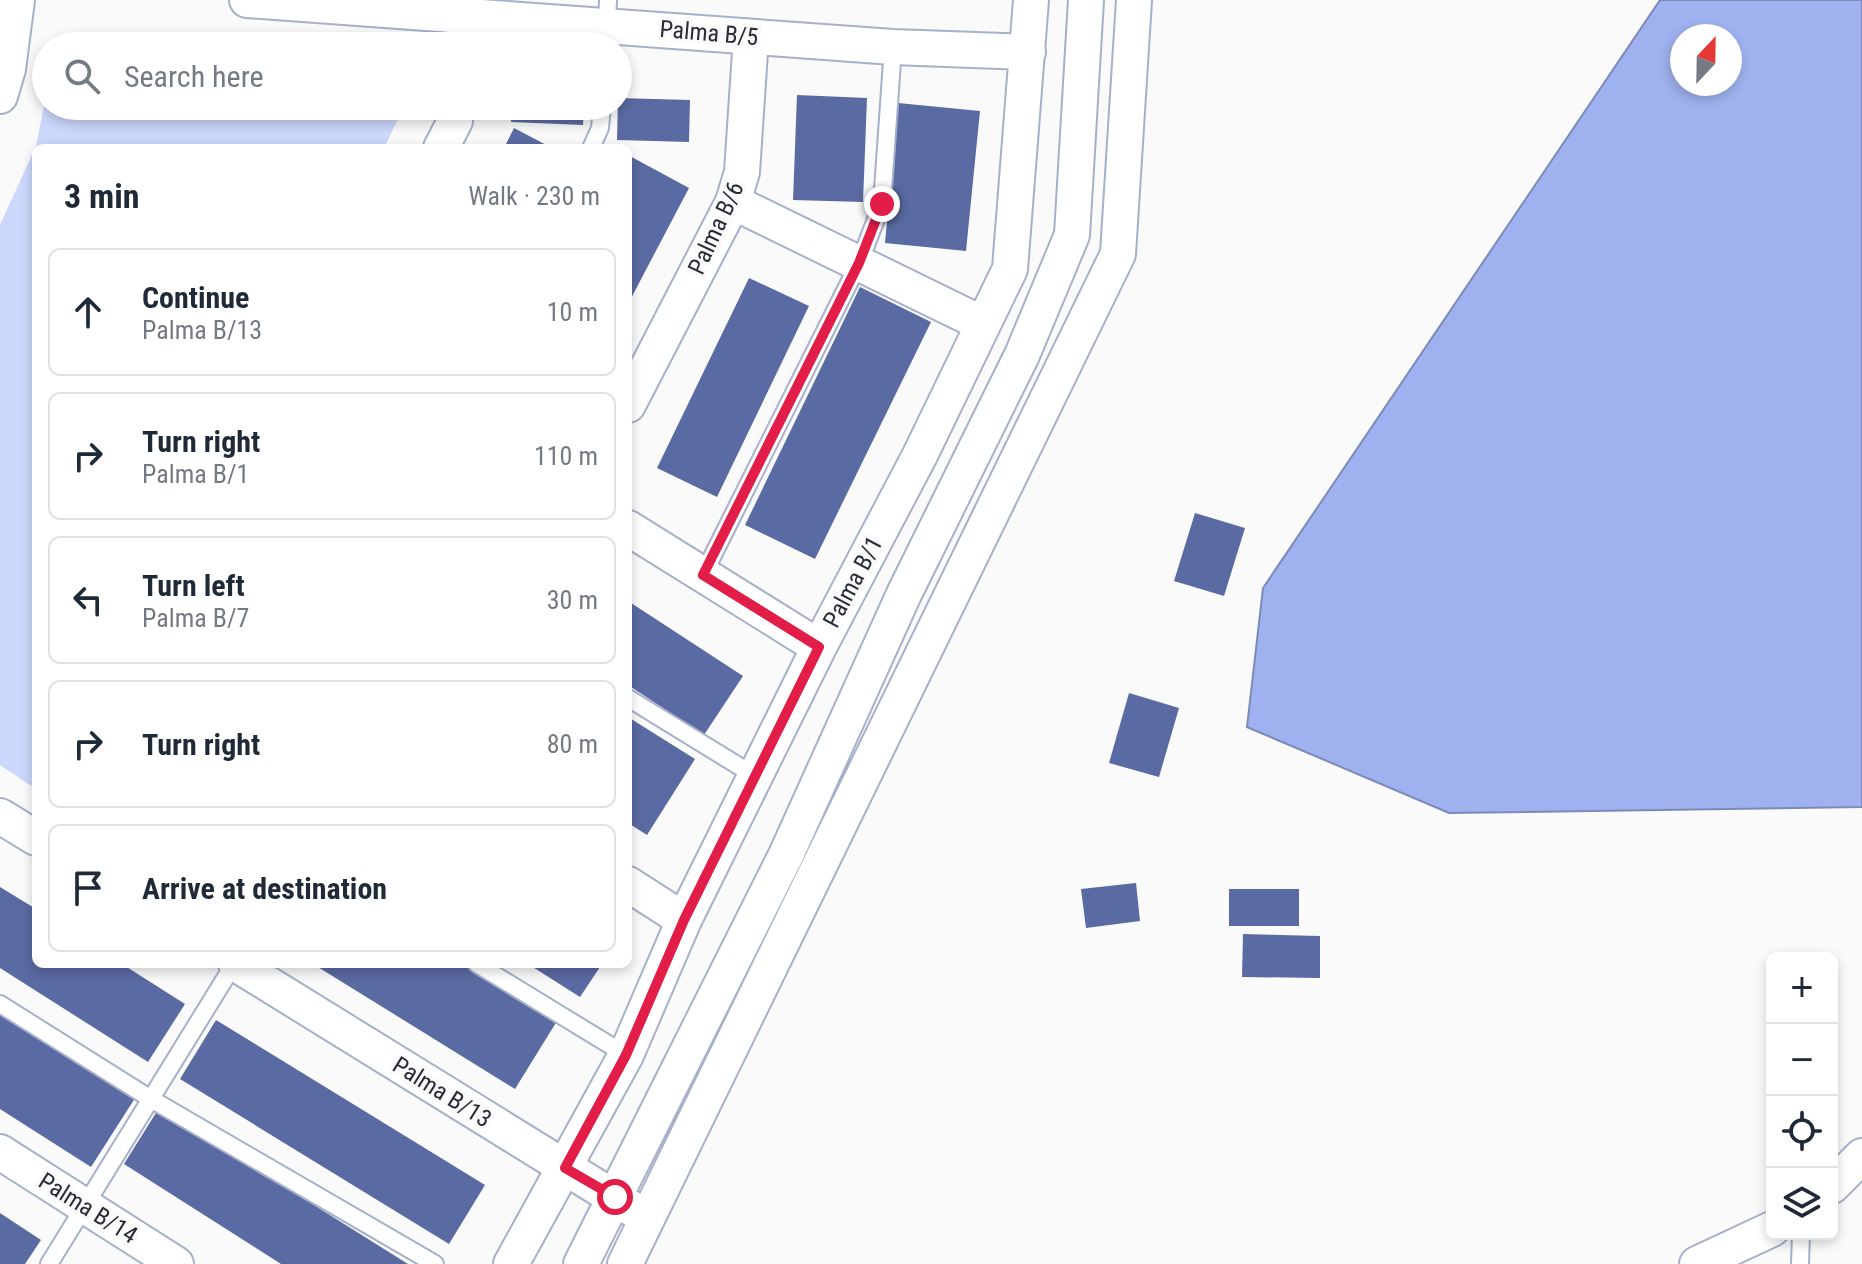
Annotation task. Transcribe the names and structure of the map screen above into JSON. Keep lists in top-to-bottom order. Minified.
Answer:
{"streets":{"street":["Palma B/5","Palma B/6","Palma B/1","Palma B/13","Palma B/14"]},"crossings":[["Palma B/5","Palma B/6"],["Palma B/5","Palma B/1"],["Palma B/1","Palma B/13"]],"north":"top","page":{"search":"Search here","heading":["3 min","Walk · 230 m"],"list":[["Continue","Palma B/13","10 m"],["Turn right","Palma B/1","110 m"],["Turn left","Palma B/7","30 m"],["Turn right","80 m"],"Arrive at destination"],"map_buttons":["+","−"]}}
